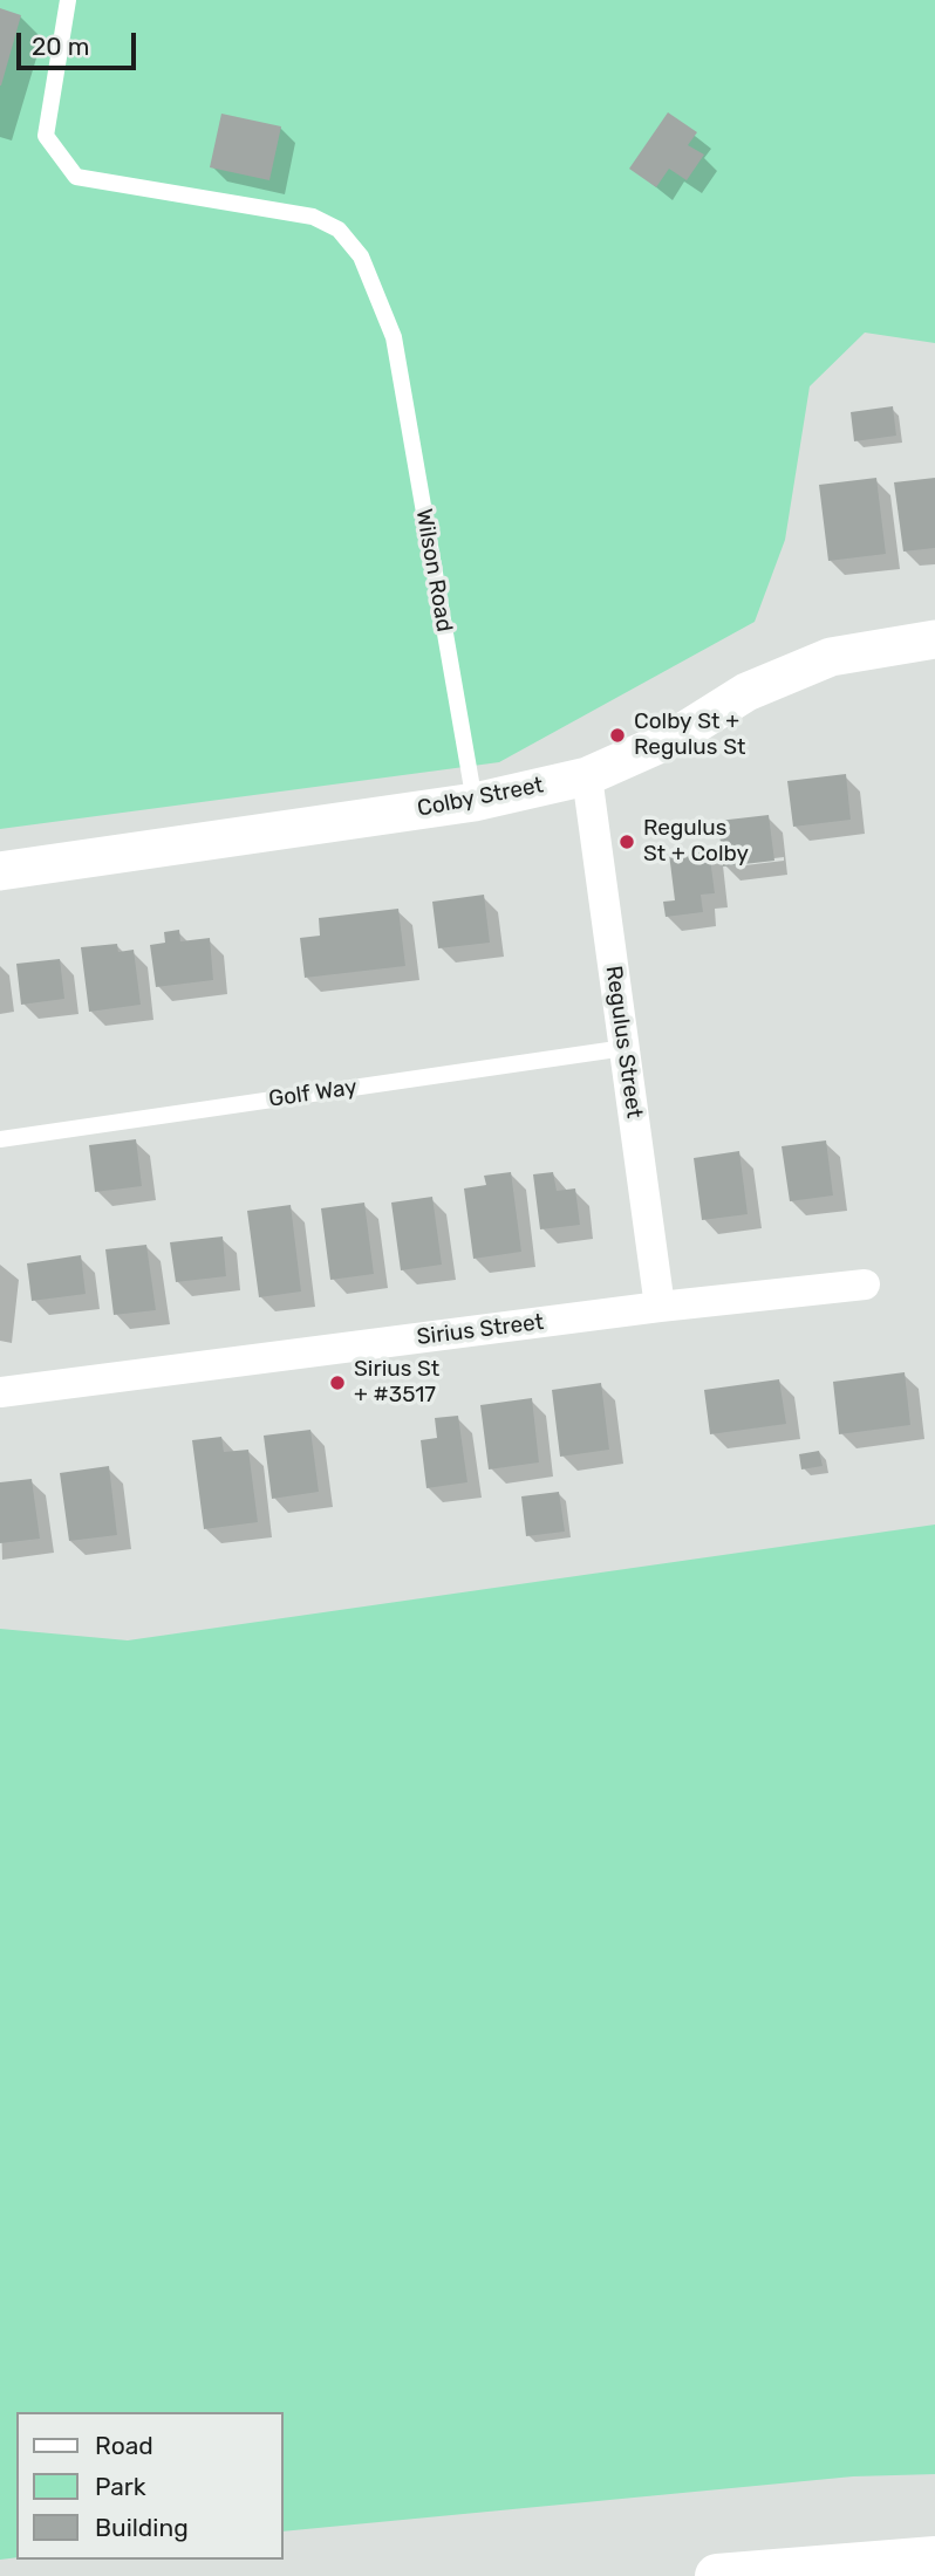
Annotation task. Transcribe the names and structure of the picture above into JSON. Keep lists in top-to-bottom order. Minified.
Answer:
{"streets":{"street":["Colby Street","Regulus Street","Sirius Street"],"lane":["Wilson Road","Golf Way"]},"crossings":[["Wilson Road","Colby Street"],["Colby Street","Regulus Street"],["Regulus Street","Golf Way"],["Regulus Street","Sirius Street"]],"places":["Colby St + Regulus St","Regulus St + Colby","Sirius St + #3517"],"legend":["Road","Park","Building"],"scale_bar":"20 m"}
